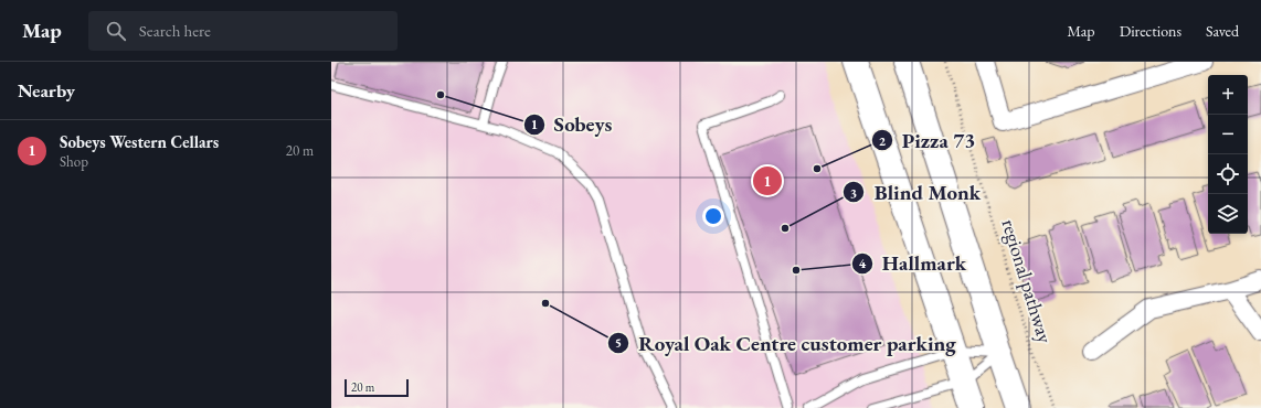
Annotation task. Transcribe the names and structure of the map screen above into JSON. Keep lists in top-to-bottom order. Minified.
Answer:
{"streets":{"path":["regional pathway"]},"places":["Sobeys","Pizza 73","Blind Monk","Hallmark","Royal Oak Centre customer parking"],"scale_bar":"20 m","page":{"header":"Map","search":"Search here","nav":["Map","Directions","Saved"],"heading":"Nearby","map_buttons":["+","−"],"list":[{"mark":"1","name":"Sobeys Western Cellars","note":"Shop","value":"20 m"}],"pins":"1","scale":"20 m"}}
